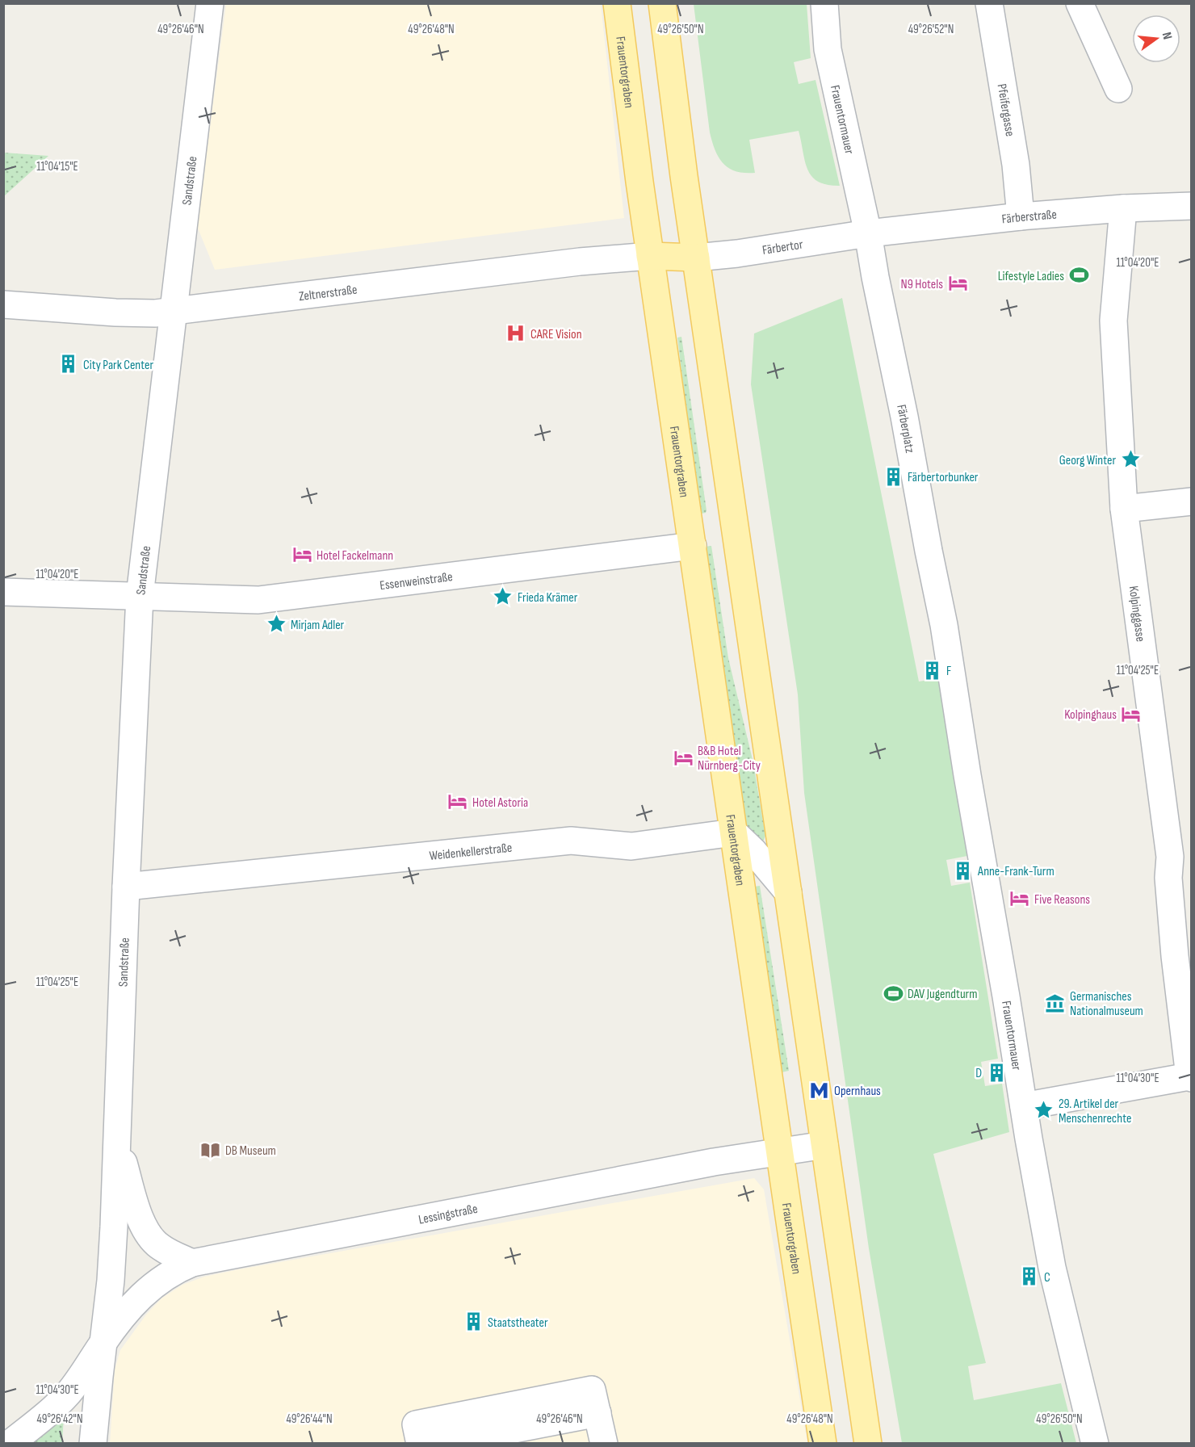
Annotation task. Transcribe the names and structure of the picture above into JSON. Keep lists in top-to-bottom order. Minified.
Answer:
{"streets":{"main road":["Frauentorgraben"],"street":["Pfeifergasse","Frauentormauer","Sandstraße","Färberstraße","Färbertor","Zeltnerstraße","Färberplatz","Essenweinstraße","Kolpinggasse","Weidenkellerstraße","Lessingstraße"]},"crossings":[["Frauentorgraben","Zeltnerstraße"],["Frauentorgraben","Essenweinstraße"],["Frauentorgraben","Weidenkellerstraße"],["Frauentorgraben","Lessingstraße"],["Pfeifergasse","Färberstraße"],["Frauentormauer","Färberstraße"],["Frauentormauer","Färbertor"],["Frauentormauer","Färberplatz"],["Sandstraße","Zeltnerstraße"],["Sandstraße","Essenweinstraße"],["Sandstraße","Weidenkellerstraße"],["Sandstraße","Lessingstraße"],["Färberstraße","Färbertor"],["Färberstraße","Färberplatz"],["Färberstraße","Kolpinggasse"],["Färbertor","Färberplatz"]],"places":{"sports":["Lifestyle Ladies","DAV Jugendturm"],"hotel":["N9 Hotels","Hotel Fackelmann","Kolpinghaus","B&B Hotel Nürnberg-City","Hotel Astoria","Five Reasons"],"hospital":["CARE Vision"],"building":["City Park Center","Färbertorbunker","F","Anne-Frank-Turm","D","C","Staatstheater"],"place":["Georg Winter","Frieda Krämer","Mirjam Adler","29. Artikel der Menschenrechte"],"museum":["Germanisches Nationalmuseum"],"metro station":["Opernhaus"],"library":["DB Museum"]},"north":"right","coordinates":["49°26'46\"N","49°26'48\"N","49°26'50\"N","49°26'52\"N","11°04'15\"E","11°04'20\"E","11°04'25\"E","11°04'30\"E","49°26'42\"N","49°26'44\"N"]}
